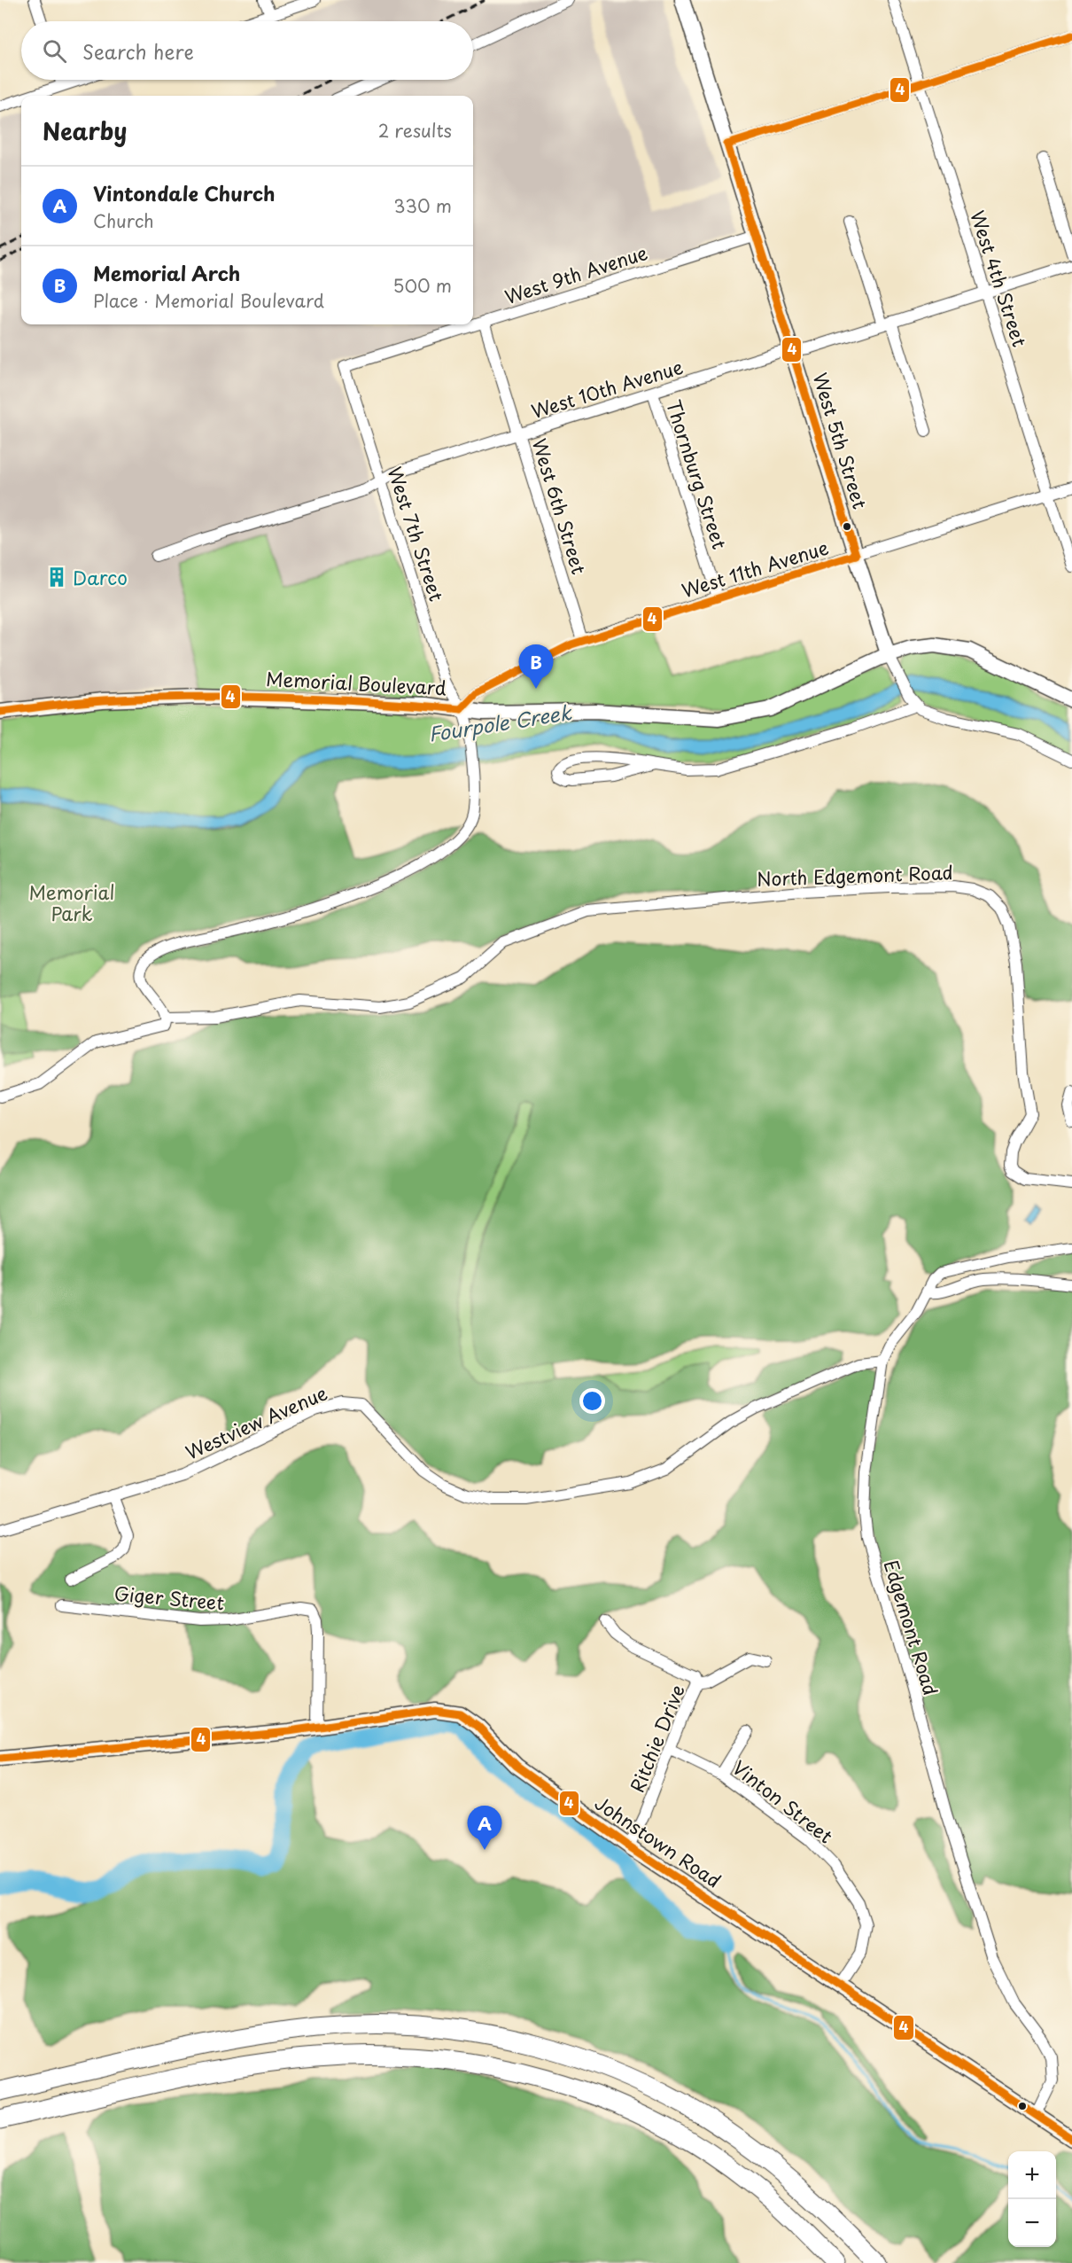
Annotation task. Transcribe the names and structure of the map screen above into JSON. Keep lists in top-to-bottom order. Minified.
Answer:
{"streets":{"street":["West 9th Avenue","West 4th Street","West 10th Avenue","West 5th Street","Thornburg Street","West 6th Street","West 7th Street","West 11th Avenue","Memorial Boulevard","North Edgemont Road","Westview Avenue","Giger Street","Edgemont Road","Ritchie Drive","Vinton Street","Johnstown Road"]},"crossings":[["West 9th Avenue","West 5th Street"],["West 9th Avenue","West 6th Street"],["West 9th Avenue","West 7th Street"],["West 4th Street","West 10th Avenue"],["West 4th Street","West 11th Avenue"],["West 10th Avenue","West 5th Street"],["West 10th Avenue","Thornburg Street"],["West 10th Avenue","West 6th Street"],["West 10th Avenue","West 7th Street"],["West 5th Street","West 11th Avenue"],["West 5th Street","Memorial Boulevard"],["Thornburg Street","West 11th Avenue"],["West 6th Street","West 11th Avenue"],["West 7th Street","West 11th Avenue"],["West 7th Street","Memorial Boulevard"],["West 7th Street","North Edgemont Road"],["West 11th Avenue","Memorial Boulevard"],["Westview Avenue","Edgemont Road"],["Giger Street","Johnstown Road"],["Edgemont Road","Johnstown Road"],["Ritchie Drive","Vinton Street"],["Ritchie Drive","Johnstown Road"],["Vinton Street","Johnstown Road"]],"water":["Fourpole Creek"],"parks":["Memorial Park"],"places":{"building":["Darco"]},"lines":["transit line 4"],"page":{"search":"Search here","heading":["Nearby","2 results"],"list":[{"mark":"A","name":"Vintondale Church","note":"Church","value":"330 m"},{"mark":"B","name":"Memorial Arch","note":"Place · Memorial Boulevard","value":"500 m"}],"pins":["B","A"],"map_buttons":["+","−"]}}
